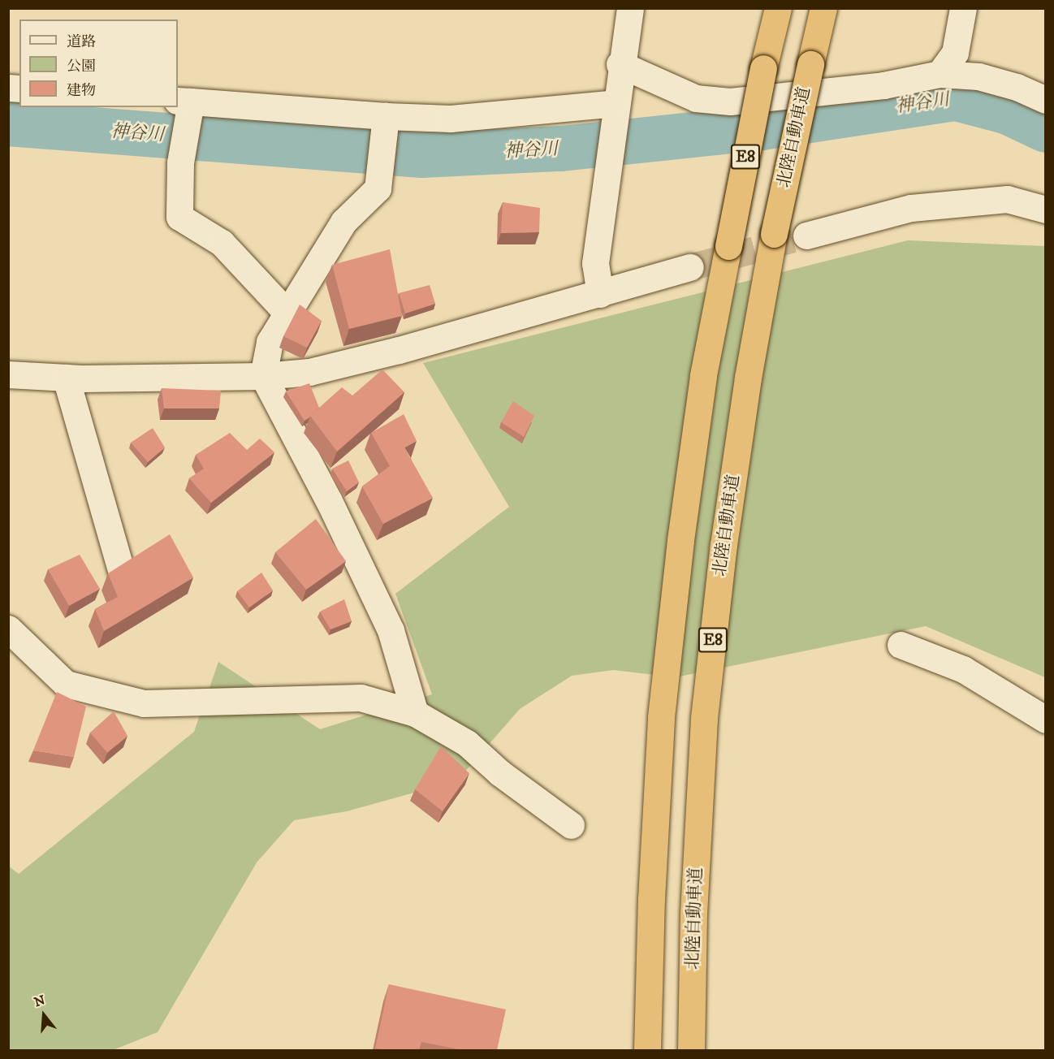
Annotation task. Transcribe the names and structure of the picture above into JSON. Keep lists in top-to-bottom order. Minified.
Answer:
{"streets":{"highway":["北陸自動車道","E8"]},"water":["神谷川"],"legend":["道路","公園","建物"],"north":"top"}
